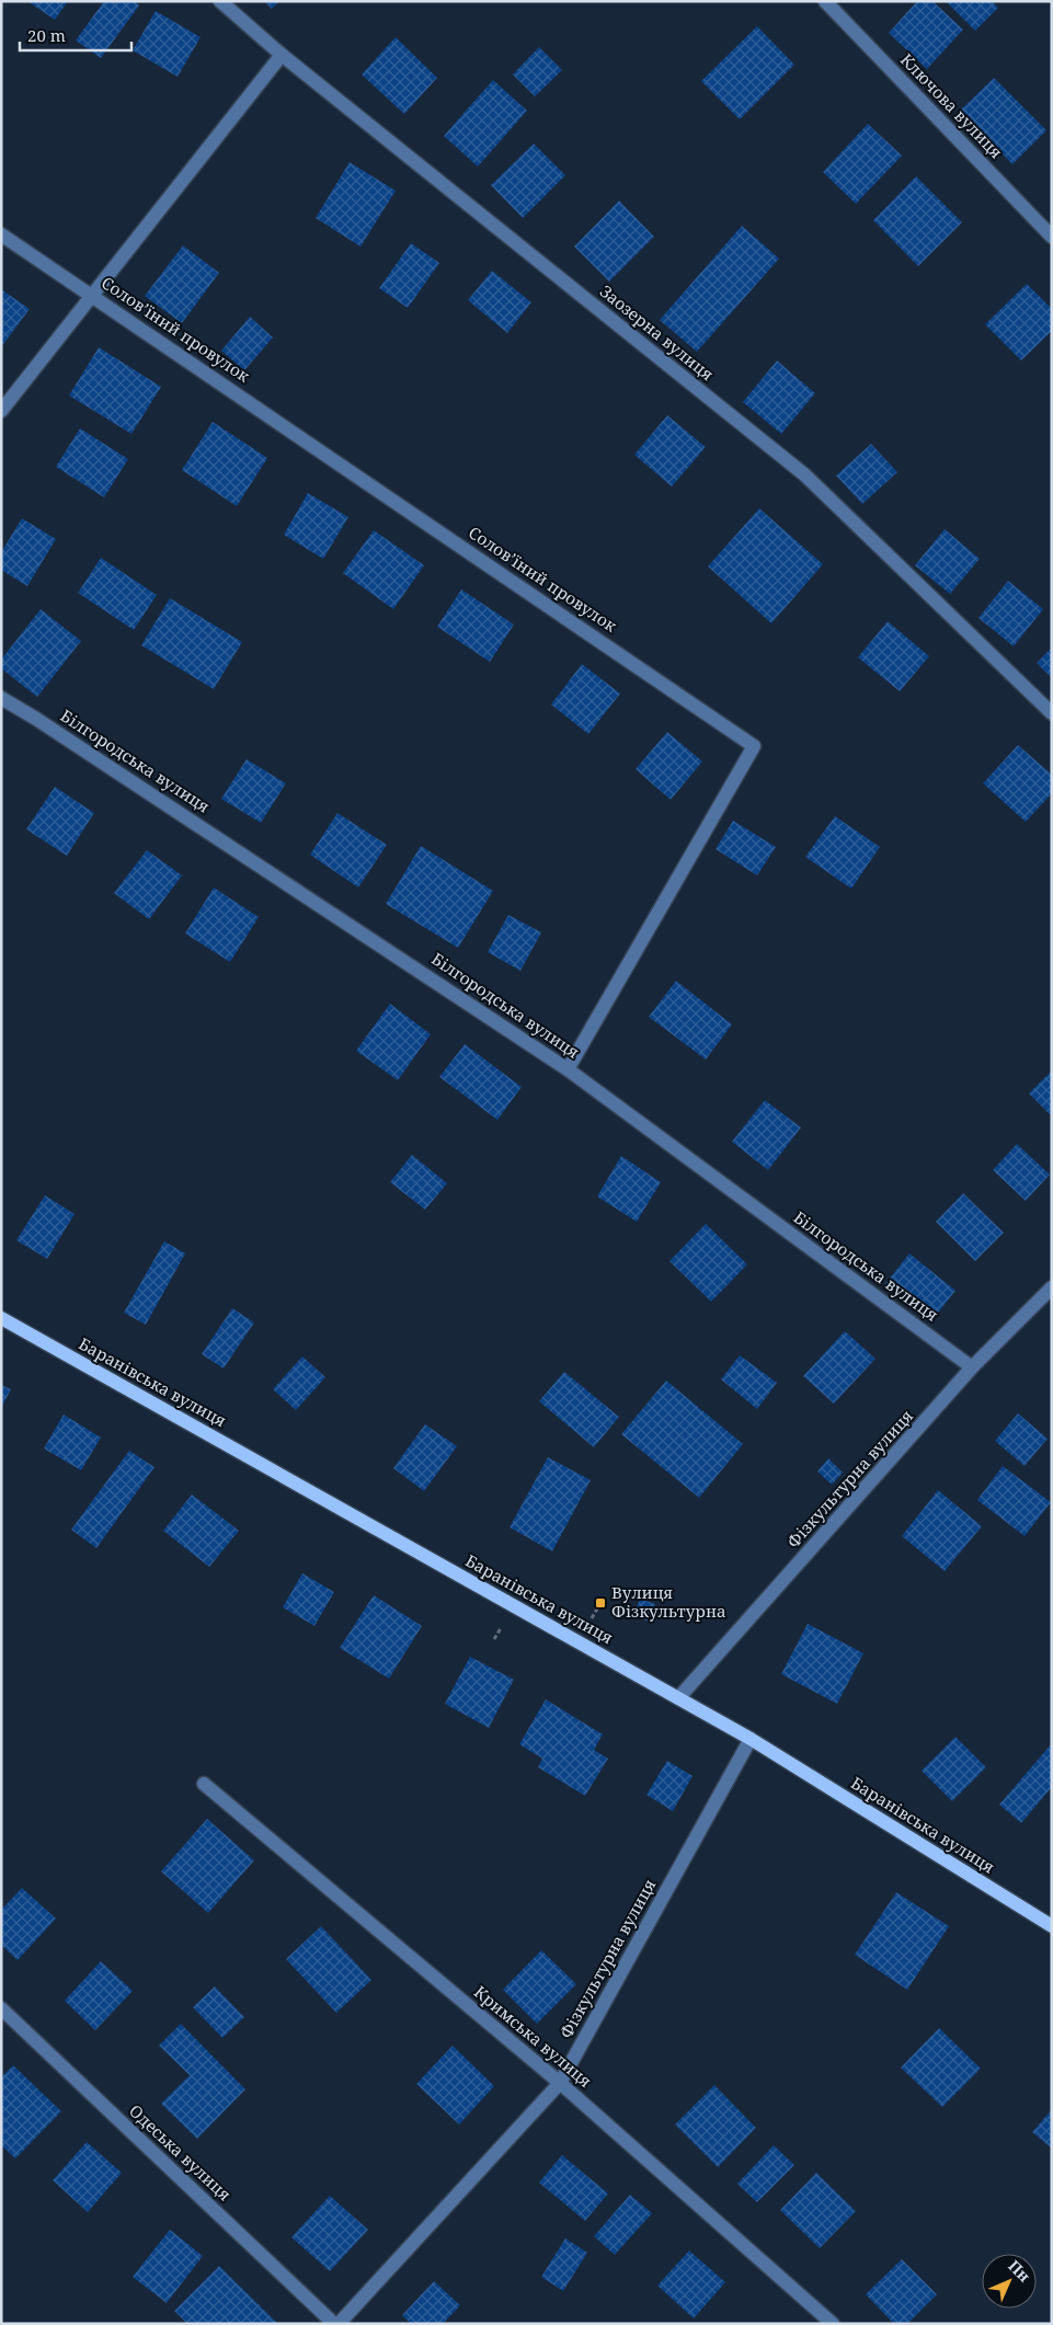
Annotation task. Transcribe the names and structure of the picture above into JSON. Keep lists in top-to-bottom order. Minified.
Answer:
{"streets":{"main road":["Баранівська вулиця"],"street":["Ключова вулиця","Соловʼїний провулок","Заозерна вулиця","Білгородська вулиця","Фізкультурна вулиця","Кримська вулиця","Одеська вулиця"]},"crossings":[["Соловʼїний провулок","Білгородська вулиця"],["Білгородська вулиця","Фізкультурна вулиця"],["Баранівська вулиця","Фізкультурна вулиця"],["Фізкультурна вулиця","Кримська вулиця"]],"places":{"transit":["Вулиця Фізкультурна"]},"scale_bar":"20 m","north":"top right"}
